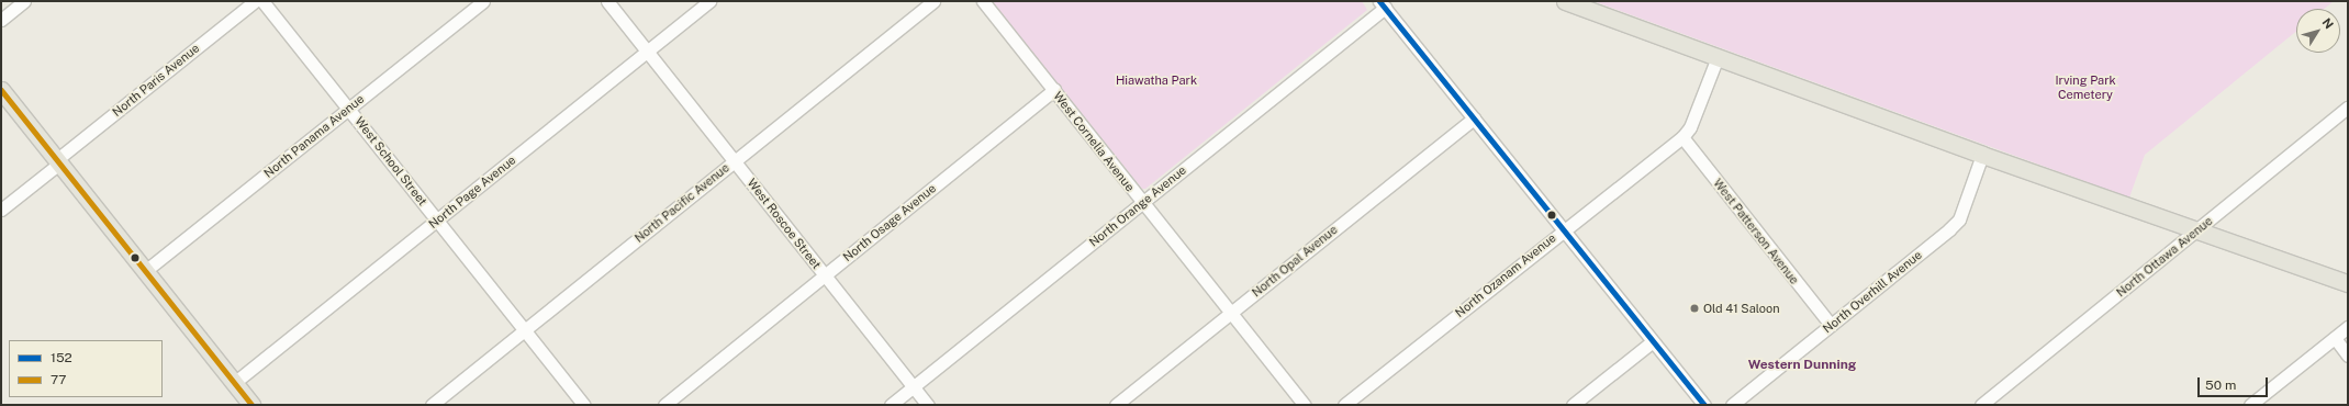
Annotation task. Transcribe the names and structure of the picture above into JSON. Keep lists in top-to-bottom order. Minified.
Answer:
{"streets":{"street":["North Paris Avenue","North Panama Avenue","West Cornelia Avenue","West School Street","North Page Avenue","North Pacific Avenue","North Orange Avenue","North Osage Avenue","West Roscoe Street","West Patterson Avenue","North Ottawa Avenue","North Opal Avenue","North Ozanam Avenue","North Overhill Avenue"]},"crossings":[["North Panama Avenue","West School Street"],["West Cornelia Avenue","North Orange Avenue"],["West Cornelia Avenue","North Osage Avenue"],["West Cornelia Avenue","North Opal Avenue"],["West School Street","North Page Avenue"],["West School Street","North Pacific Avenue"],["North Page Avenue","West Roscoe Street"],["North Pacific Avenue","West Roscoe Street"],["North Orange Avenue","West Roscoe Street"],["North Osage Avenue","West Roscoe Street"],["West Patterson Avenue","North Ozanam Avenue"],["West Patterson Avenue","North Overhill Avenue"]],"districts":["Western Dunning"],"parks":["Hiawatha Park","Irving Park Cemetery"],"places":["Old 41 Saloon"],"lines":["transit line 152","transit line 77"],"legend":["152","77"],"scale_bar":"50 m","north":"top right"}
